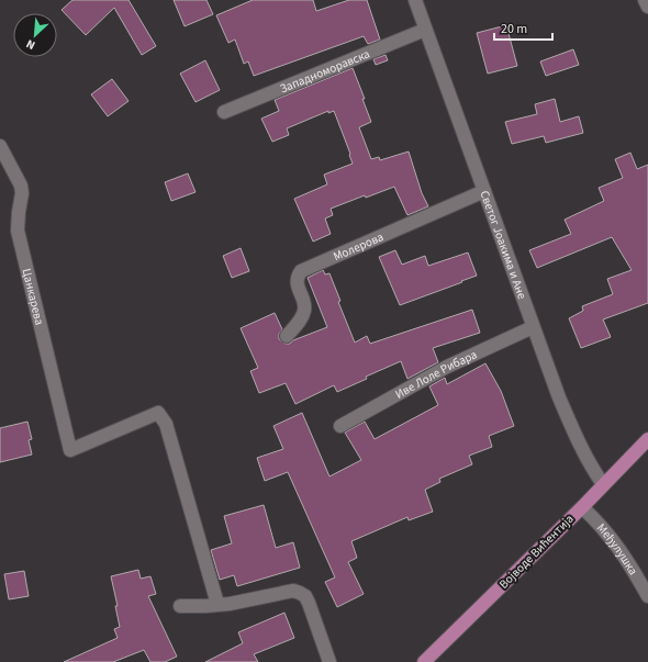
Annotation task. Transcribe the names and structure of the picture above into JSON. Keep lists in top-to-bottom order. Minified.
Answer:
{"streets":{"main road":["Војводе Вићентија"],"street":["Западноморавска","Светог Јоакима и Ане","Молерова","Цанкарева","Иве Лоле Рибара","Међулушка"]},"crossings":[["Западноморавска","Светог Јоакима и Ане"],["Светог Јоакима и Ане","Молерова"],["Светог Јоакима и Ане","Иве Лоле Рибара"],["Светог Јоакима и Ане","Војводе Вићентија"],["Међулушка","Војводе Вићентија"]],"scale_bar":"20 m","north":"bottom left"}
